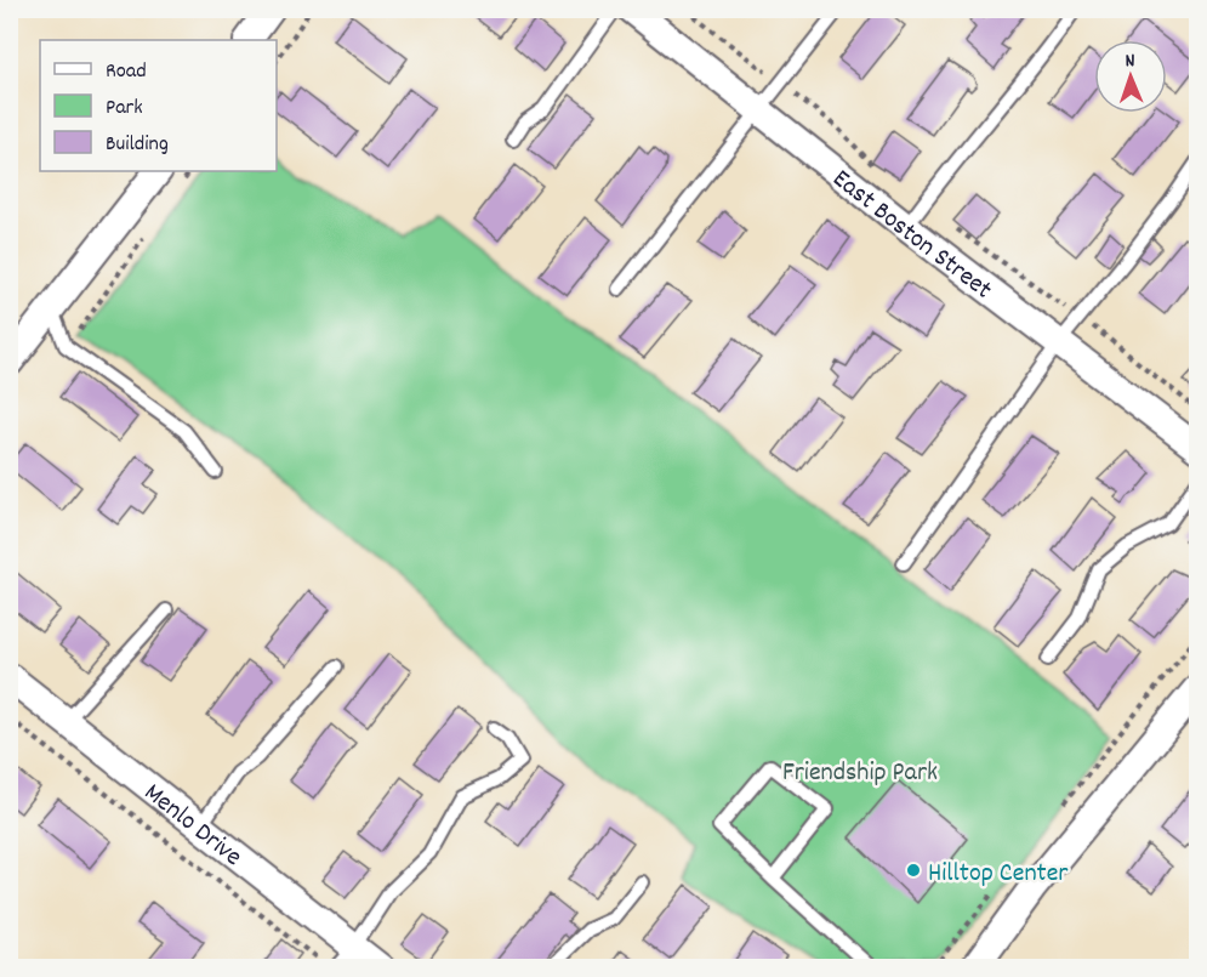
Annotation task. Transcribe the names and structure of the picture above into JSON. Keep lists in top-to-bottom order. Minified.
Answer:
{"streets":{"street":["East Boston Street","Menlo Drive"]},"parks":["Friendship Park"],"places":["Hilltop Center"],"legend":["Road","Park","Building"],"north":"top"}
